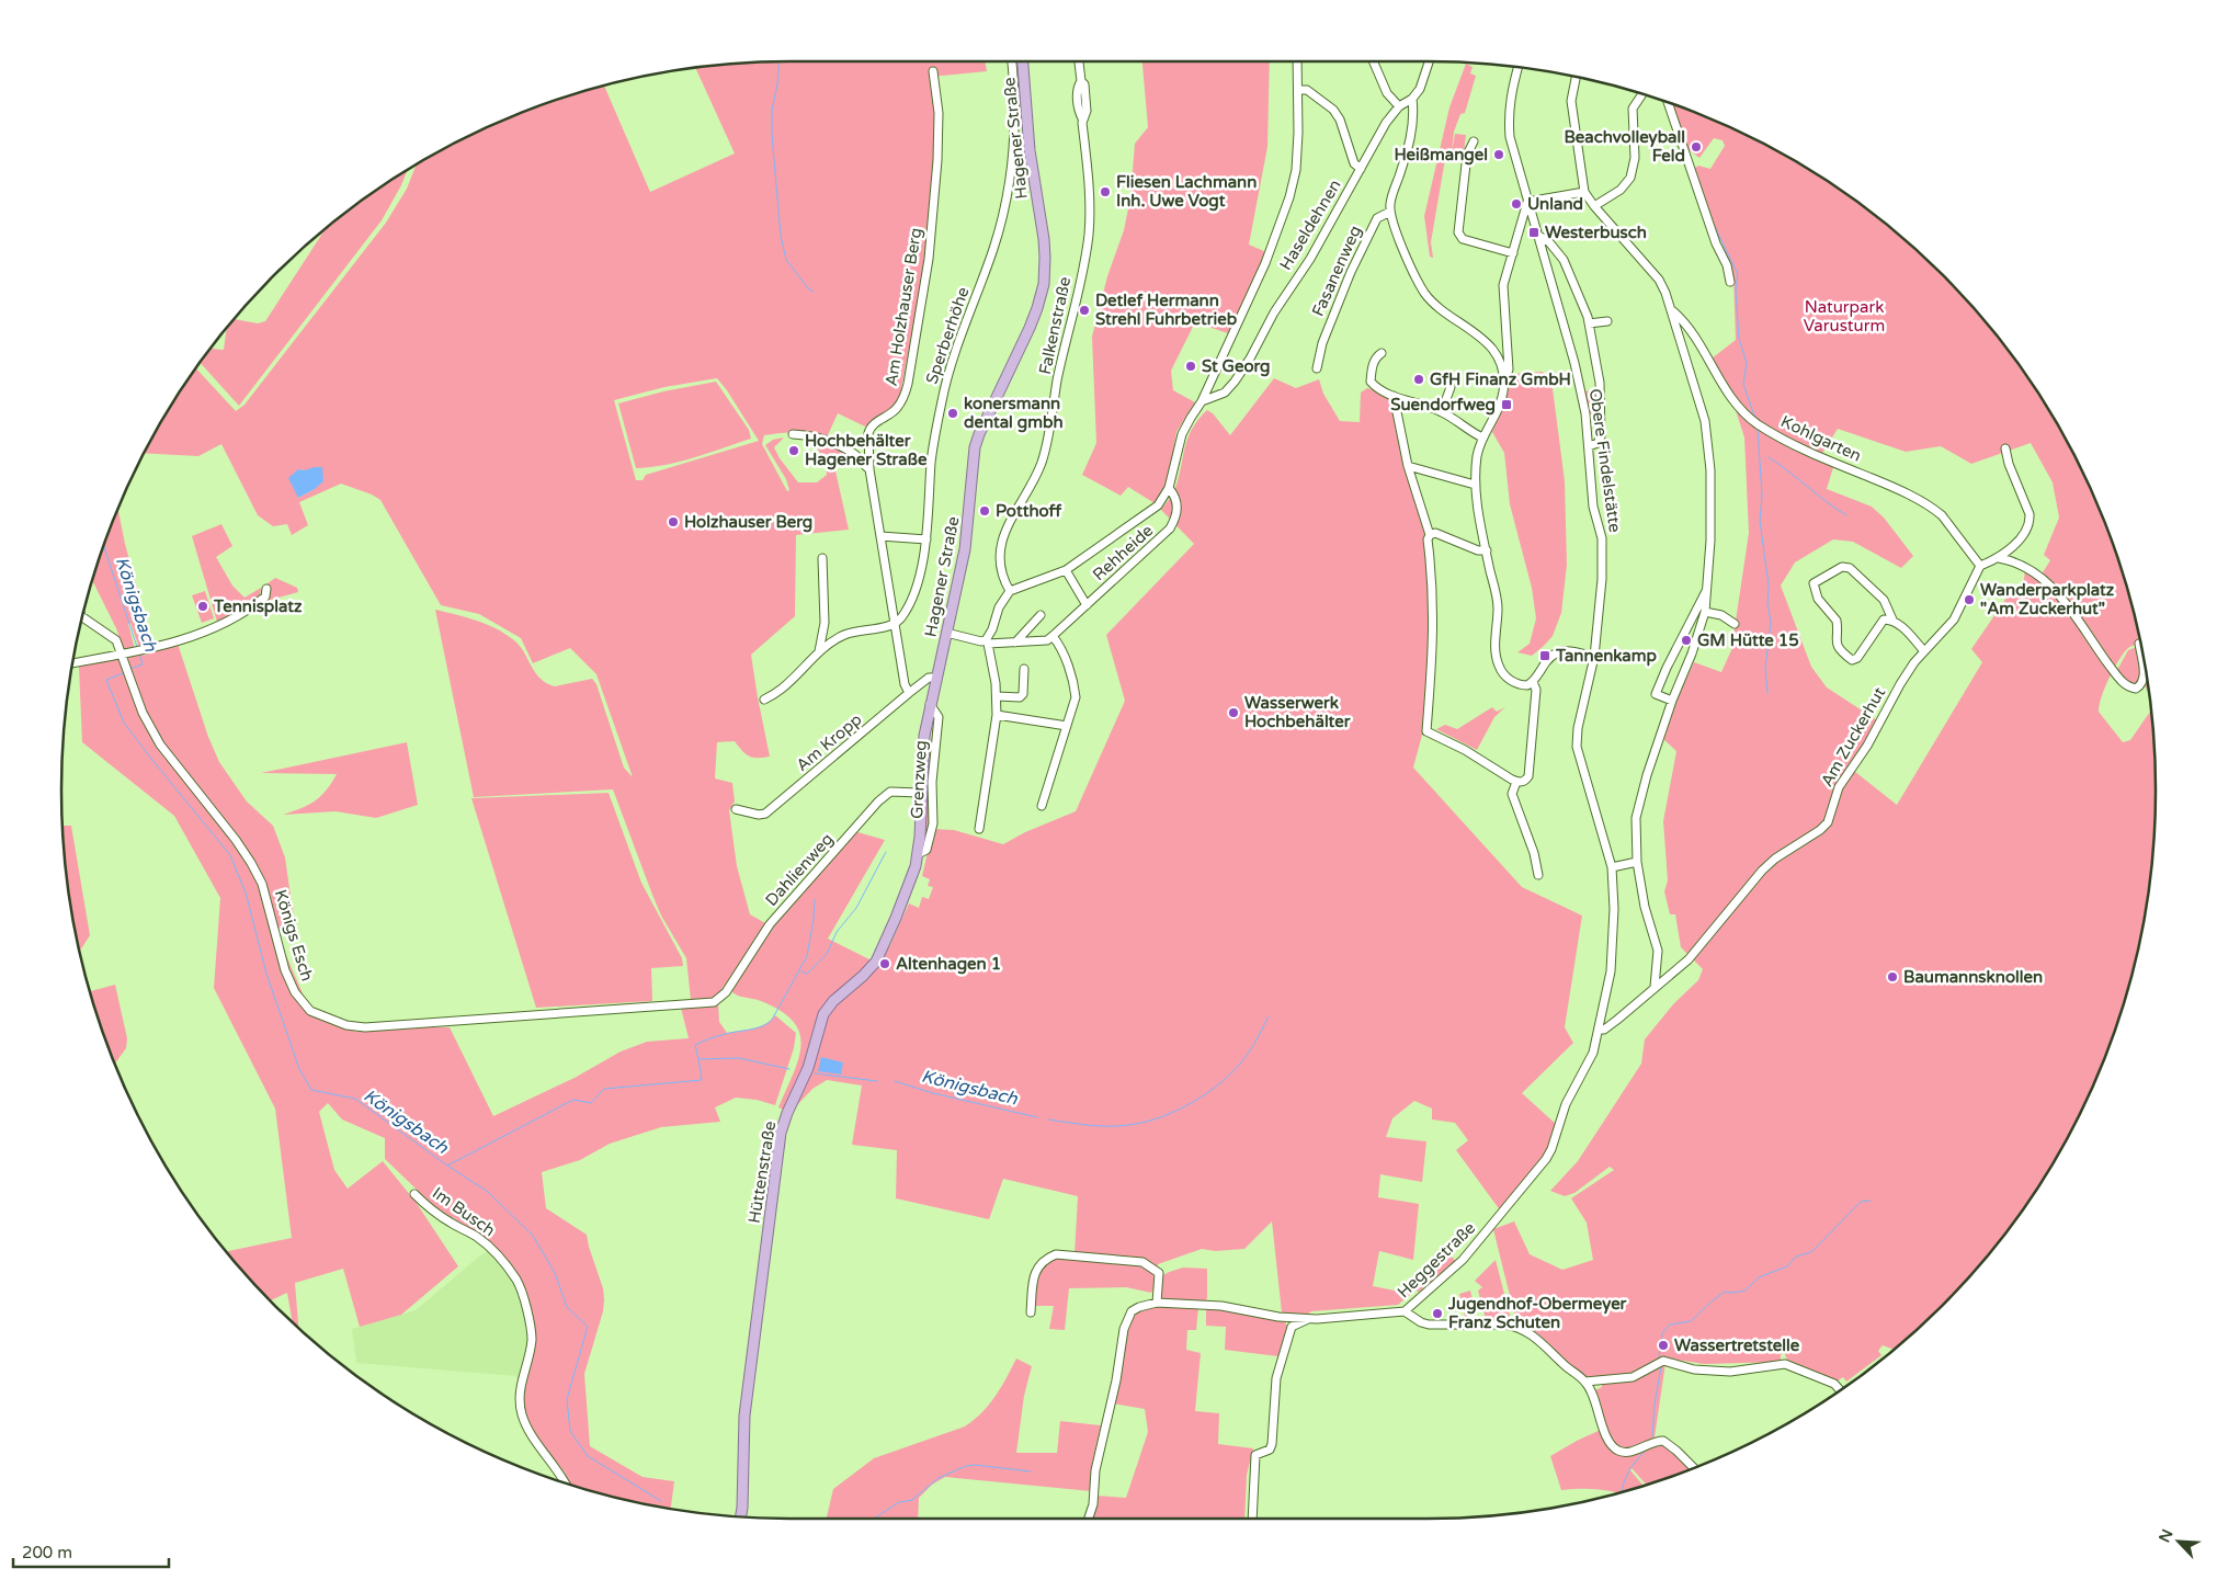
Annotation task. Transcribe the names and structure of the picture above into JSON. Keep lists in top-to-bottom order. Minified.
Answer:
{"streets":{"main road":["Hagener Straße","Hüttenstraße"],"street":["Haseldehnen","Fasanenweg","Am Holzhauser Berg","Falkenstraße","Sperberhöhe","Kohlgarten","Obere Findelstätte","Rehheide","Am Zuckerhut","Am Kropp","Grenzweg","Dahlienweg","Königs Esch","Im Busch","Heggestraße"]},"crossings":[["Hagener Straße","Rehheide"],["Hagener Straße","Am Kropp"],["Hagener Straße","Grenzweg"],["Hagener Straße","Dahlienweg"],["Hagener Straße","Hüttenstraße"],["Am Holzhauser Berg","Sperberhöhe"],["Am Holzhauser Berg","Am Kropp"],["Kohlgarten","Am Zuckerhut"],["Obere Findelstätte","Heggestraße"],["Am Zuckerhut","Heggestraße"],["Grenzweg","Hüttenstraße"],["Dahlienweg","Königs Esch"],["Dahlienweg","Hüttenstraße"]],"water":["Königsbach"],"parks":["Naturpark Varusturm"],"places":{"other":["Beachvolleyball Feld","Heißmangel","Fliesen Lachmann Inh. Uwe Vogt","Unland","Detlef Hermann Strehl Fuhrbetrieb","St Georg","GfH Finanz GmbH","konersmann dental gmbh","Hochbehälter Hagener Straße","Potthoff","Holzhauser Berg","Wanderparkplatz \"Am Zuckerhut\"","Tennisplatz","GM Hütte 15","Wasserwerk Hochbehälter","Altenhagen 1","Baumannsknollen","Jugendhof-Obermeyer Franz Schuten","Wassertretstelle"],"transit":["Westerbusch","Suendorfweg","Tannenkamp"]},"scale_bar":"200 m","north":"top left"}
